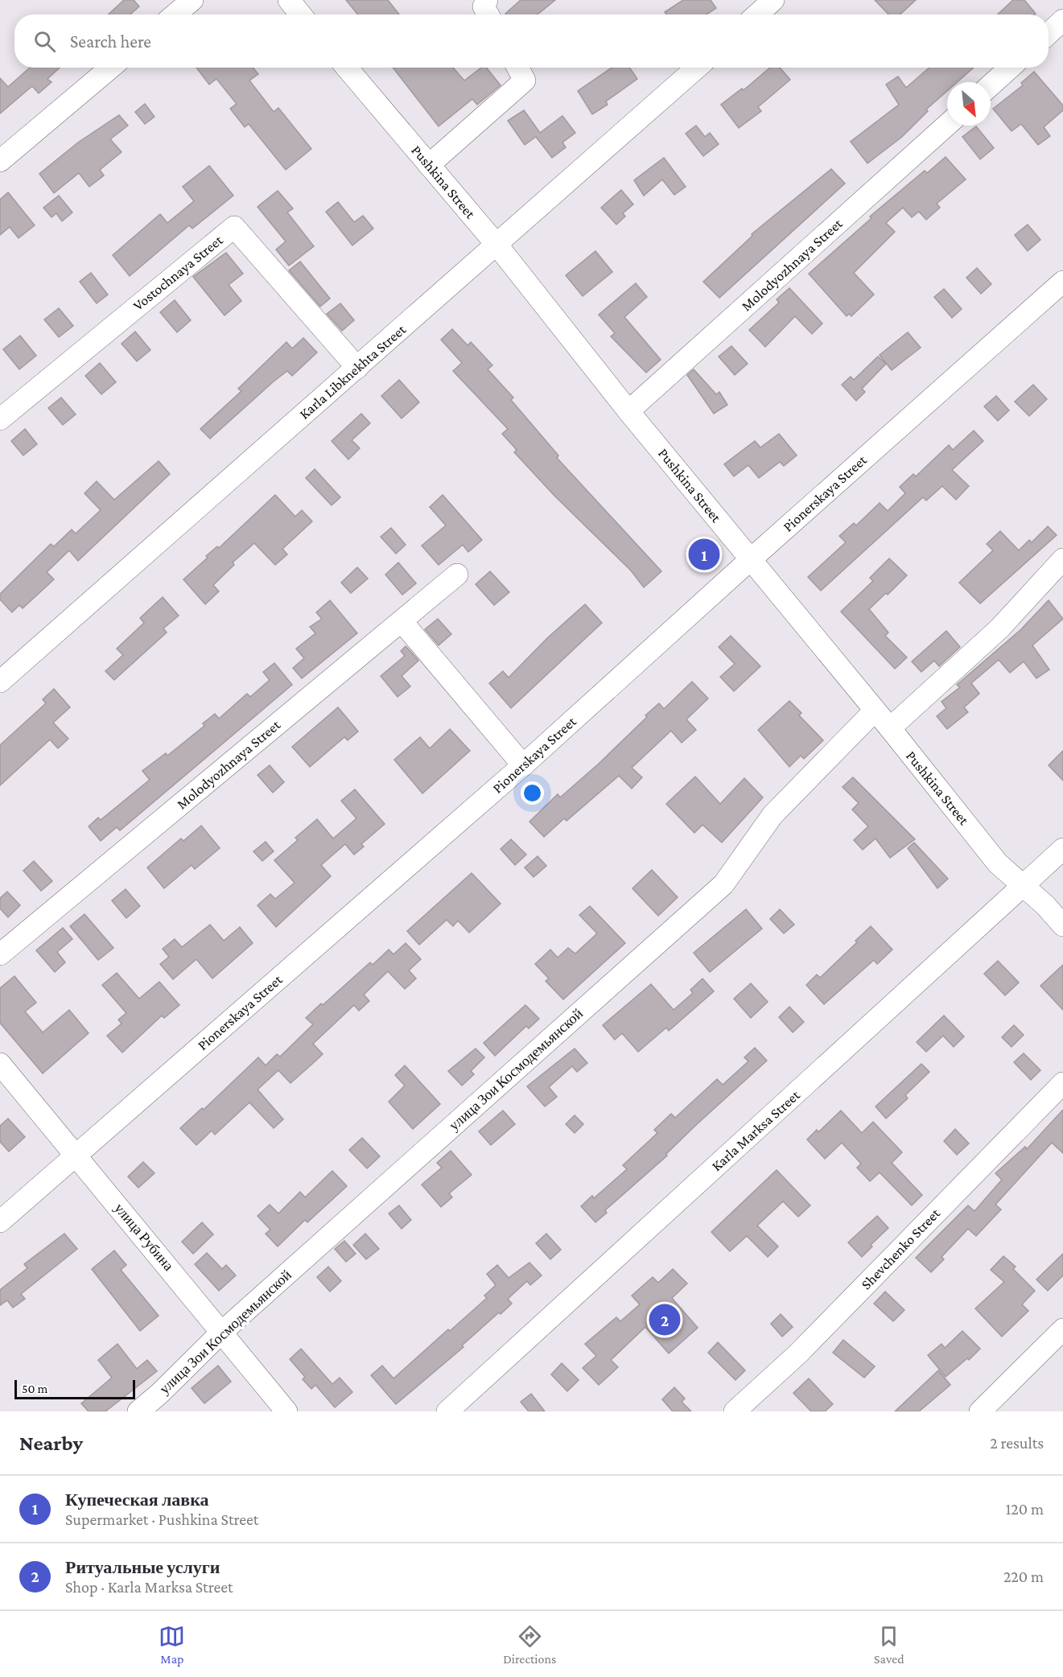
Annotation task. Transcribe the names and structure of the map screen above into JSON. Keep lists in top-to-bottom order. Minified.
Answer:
{"streets":{"street":["Pushkina Street","Molodyozhnaya Street","Vostochnaya Street","Karla Libknekhta Street","Pionerskaya Street","улица Зои Космодемьянской","Karla Marksa Street","улица Рубина","Shevchenko Street"]},"crossings":[["Pushkina Street","Molodyozhnaya Street"],["Pushkina Street","Karla Libknekhta Street"],["Pushkina Street","Pionerskaya Street"],["Pushkina Street","улица Зои Космодемьянской"],["Pushkina Street","Karla Marksa Street"],["Vostochnaya Street","Karla Libknekhta Street"],["Pionerskaya Street","улица Рубина"],["улица Зои Космодемьянской","улица Рубина"]],"scale_bar":"50 m","north":"bottom right","page":{"search":"Search here","pins":["1","2"],"scale":"50 m","heading":["Nearby","2 results"],"list":[{"mark":"1","name":"Купеческая лавка","note":"Supermarket · Pushkina Street","value":"120 m"},{"mark":"2","name":"Ритуальные услуги","note":"Shop · Karla Marksa Street","value":"220 m"}],"nav":["Map","Directions","Saved"]}}
